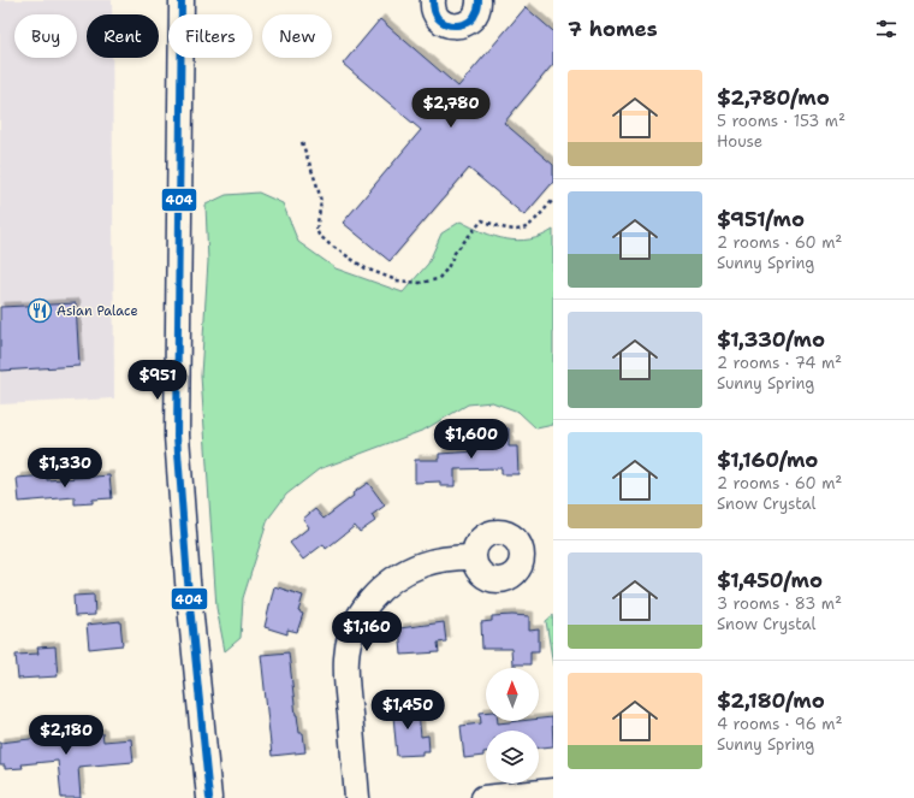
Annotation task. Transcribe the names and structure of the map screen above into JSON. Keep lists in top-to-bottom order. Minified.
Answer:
{"places":{"restaurant":["Asian Palace"]},"lines":["transit line 404"],"north":"top","page":{"heading":"7 homes","chip":["Buy","Rent","Filters","New"],"list":[{"name":"$2,780/mo","note":"5 rooms · 153 m² · House"},{"name":"$951/mo","note":"2 rooms · 60 m² · Sunny Spring"},{"name":"$1,330/mo","note":"2 rooms · 74 m² · Sunny Spring"},{"name":"$1,160/mo","note":"2 rooms · 60 m² · Snow Crystal"},{"name":"$1,450/mo","note":"3 rooms · 83 m² · Snow Crystal"},{"name":"$2,180/mo","note":"4 rooms · 96 m² · Sunny Spring"}],"price":["$2,780","$951","$1,600","$1,330","$1,160","$1,450","$2,180"]}}
